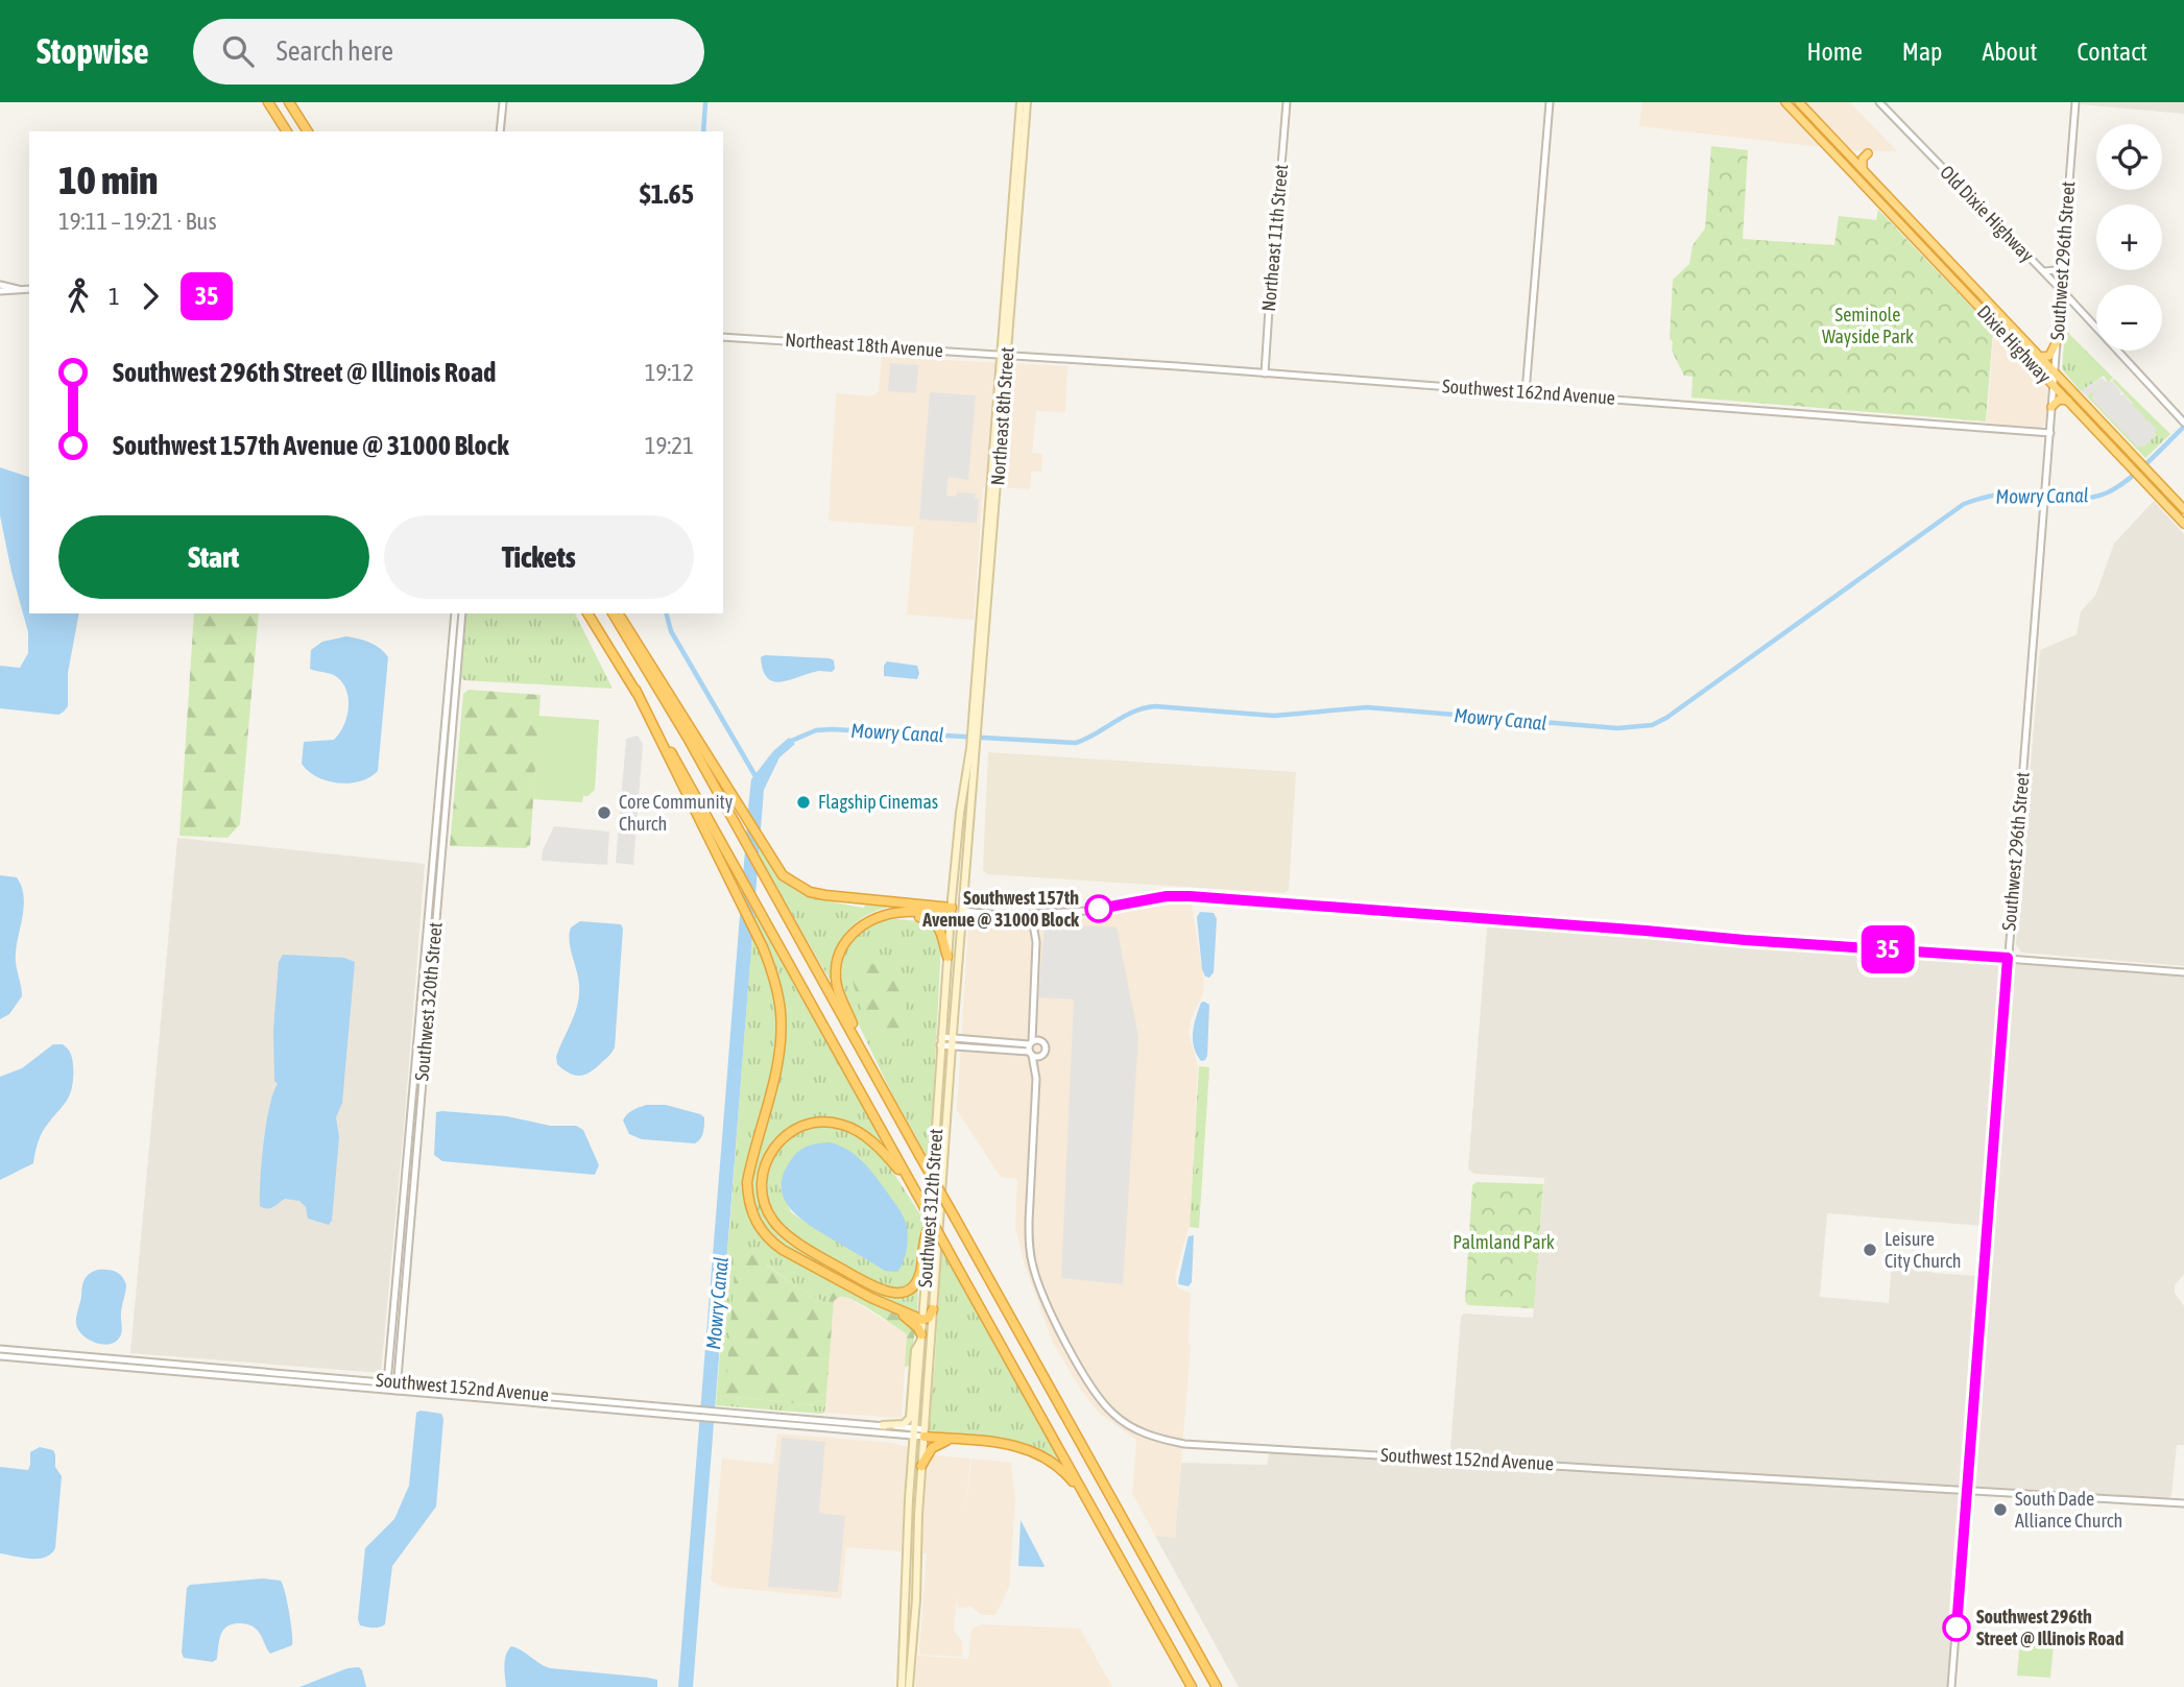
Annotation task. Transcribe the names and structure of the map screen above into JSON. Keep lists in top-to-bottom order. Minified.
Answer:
{"streets":{"highway":["Dixie Highway"],"main road":["Northeast 8th Street","Southwest 312th Street"],"street":["Old Dixie Highway","Northeast 11th Street","Southwest 296th Street","Northeast 18th Avenue","Southwest 162nd Avenue","Southwest 320th Street","Southwest 152nd Avenue"]},"crossings":[["Old Dixie Highway","Southwest 296th Street"],["Northeast 11th Street","Southwest 162nd Avenue"],["Southwest 296th Street","Dixie Highway"],["Southwest 296th Street","Southwest 162nd Avenue"],["Southwest 296th Street","Southwest 152nd Avenue"],["Northeast 18th Avenue","Southwest 162nd Avenue"],["Northeast 18th Avenue","Northeast 8th Street"],["Southwest 162nd Avenue","Northeast 8th Street"],["Northeast 8th Street","Southwest 312th Street"],["Southwest 320th Street","Southwest 152nd Avenue"],["Southwest 312th Street","Southwest 152nd Avenue"]],"water":["Mowry Canal"],"parks":["Seminole Wayside Park","Palmland Park"],"places":["Flagship Cinemas","Core Community Church","Southwest 157th Avenue @ 31000 Block","Leisure City Church","South Dade Alliance Church","Southwest 296th Street @ Illinois Road"],"lines":["bus line 35"],"page":{"header":"Stopwise","search":"Search here","nav":["Home","Map","About","Contact"],"on_map":"35","map_buttons":["+","−"],"heading":["10 min","19:11 – 19:21 · Bus","$1.65"],"legs":["1","35"],"list":[{"name":"Southwest 296th Street @ Illinois Road","value":"19:12"},{"name":"Southwest 157th Avenue @ 31000 Block","value":"19:21"}],"buttons":["Start","Tickets"]}}
